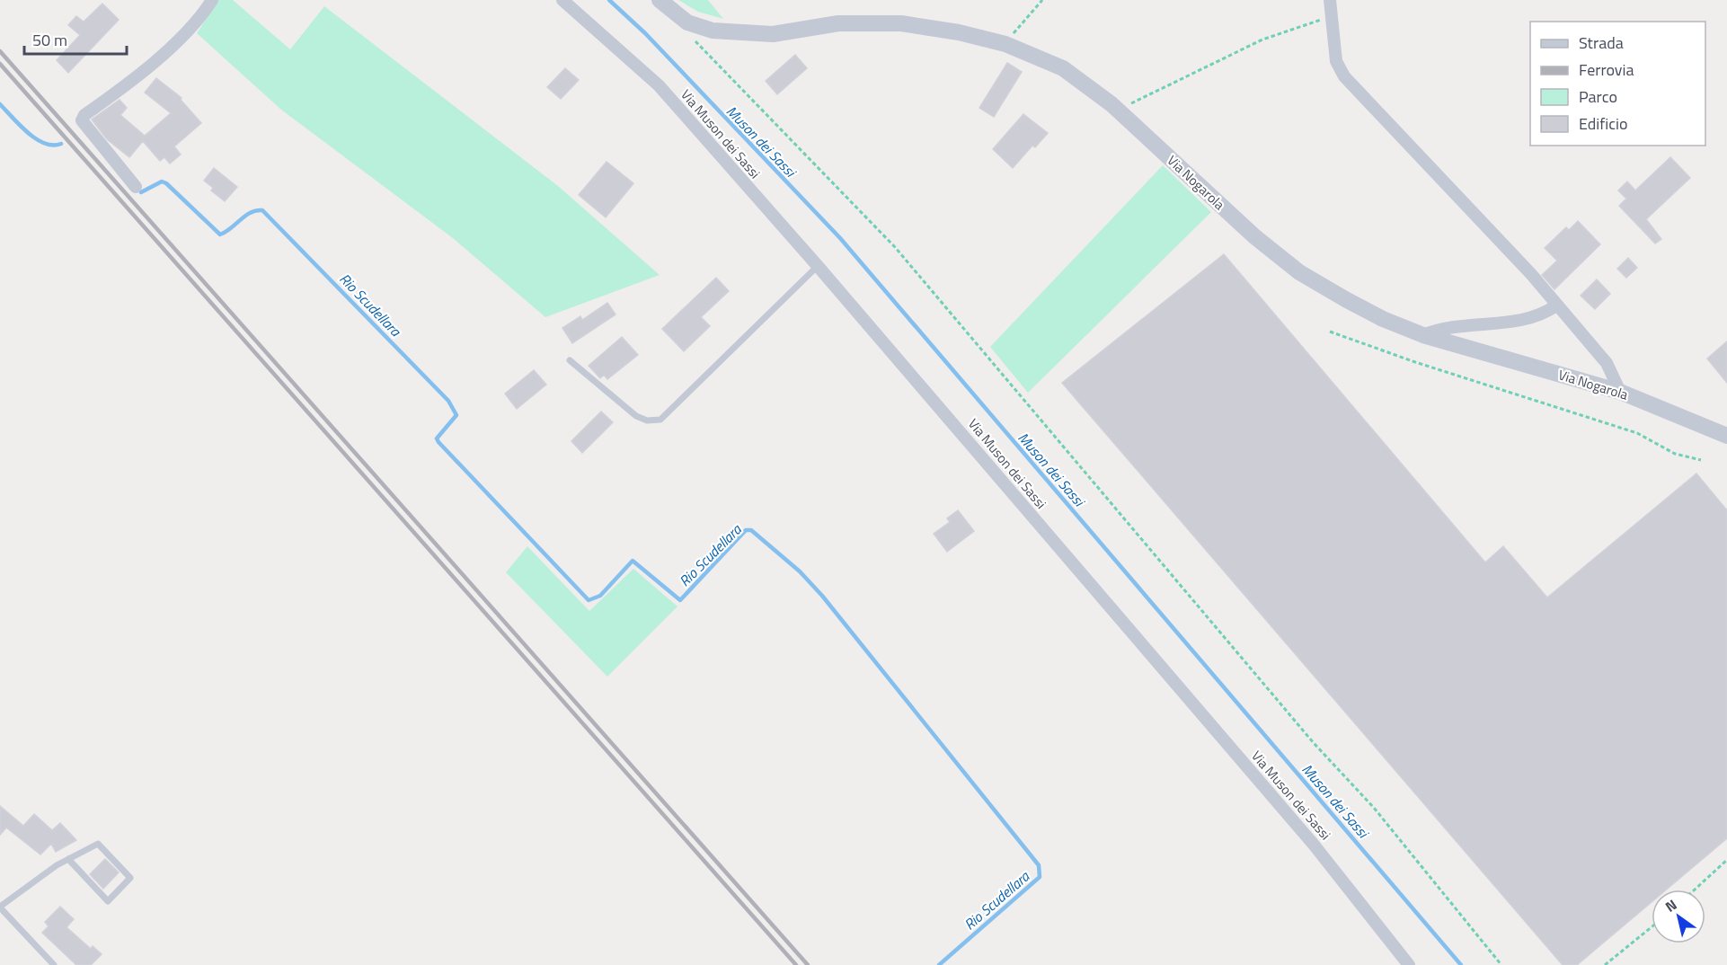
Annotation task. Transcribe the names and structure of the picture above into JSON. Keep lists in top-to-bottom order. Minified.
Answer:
{"streets":{"street":["Via Muson dei Sassi","Via Nogarola"]},"water":["Muson dei Sassi","Rio Scudellara"],"legend":["Strada","Ferrovia","Parco","Edificio"],"scale_bar":"50 m","north":"top left"}
